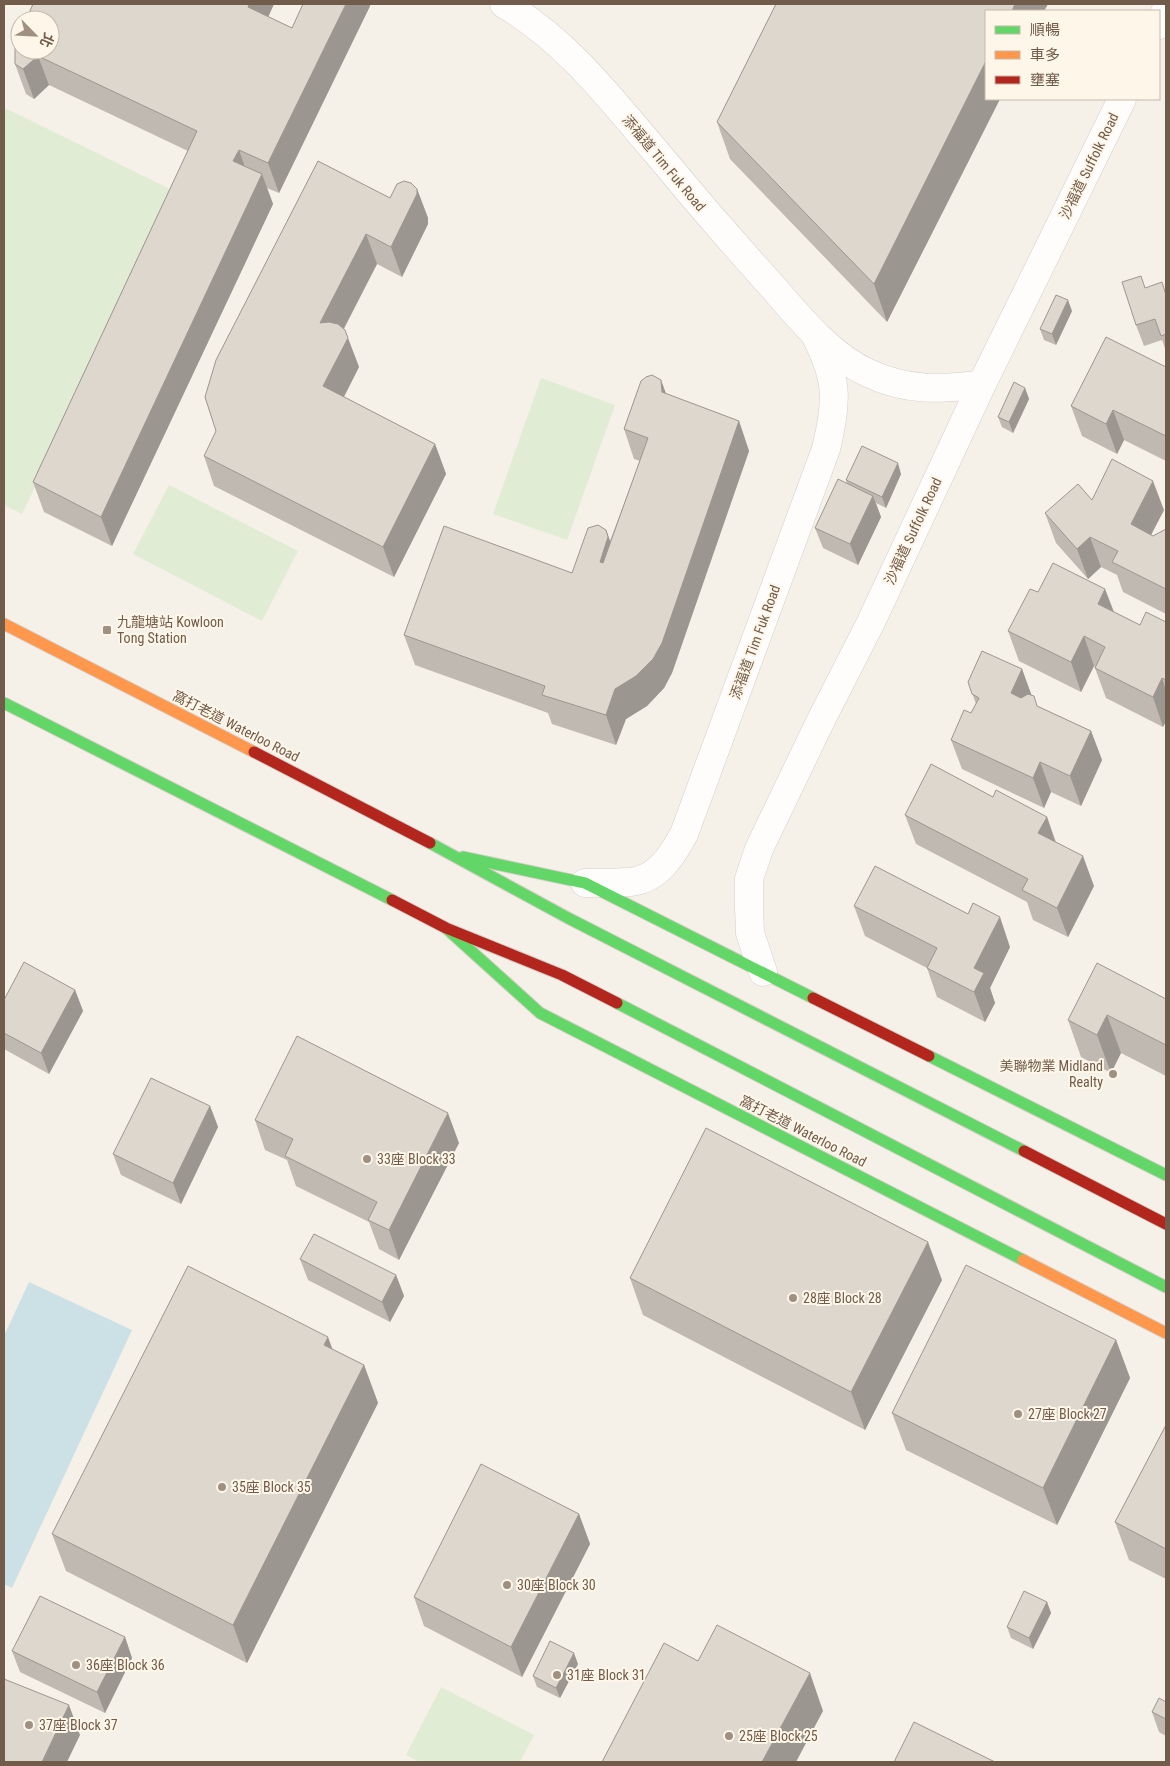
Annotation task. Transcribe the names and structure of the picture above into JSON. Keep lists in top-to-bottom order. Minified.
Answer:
{"streets":{"main road":["窩打老道 Waterloo Road"],"street":["添福道 Tim Fuk Road","沙福道 Suffolk Road"]},"crossings":[["添福道 Tim Fuk Road","沙福道 Suffolk Road"],["添福道 Tim Fuk Road","窩打老道 Waterloo Road"],["沙福道 Suffolk Road","窩打老道 Waterloo Road"]],"places":{"transit":["九龍塘站 Kowloon Tong Station"],"other":["美聯物業 Midland Realty","33座 Block 33","28座 Block 28","27座 Block 27","35座 Block 35","30座 Block 30","36座 Block 36","31座 Block 31","37座 Block 37","25座 Block 25"]},"legend":["順暢","車多","壅塞"],"north":"bottom right"}
